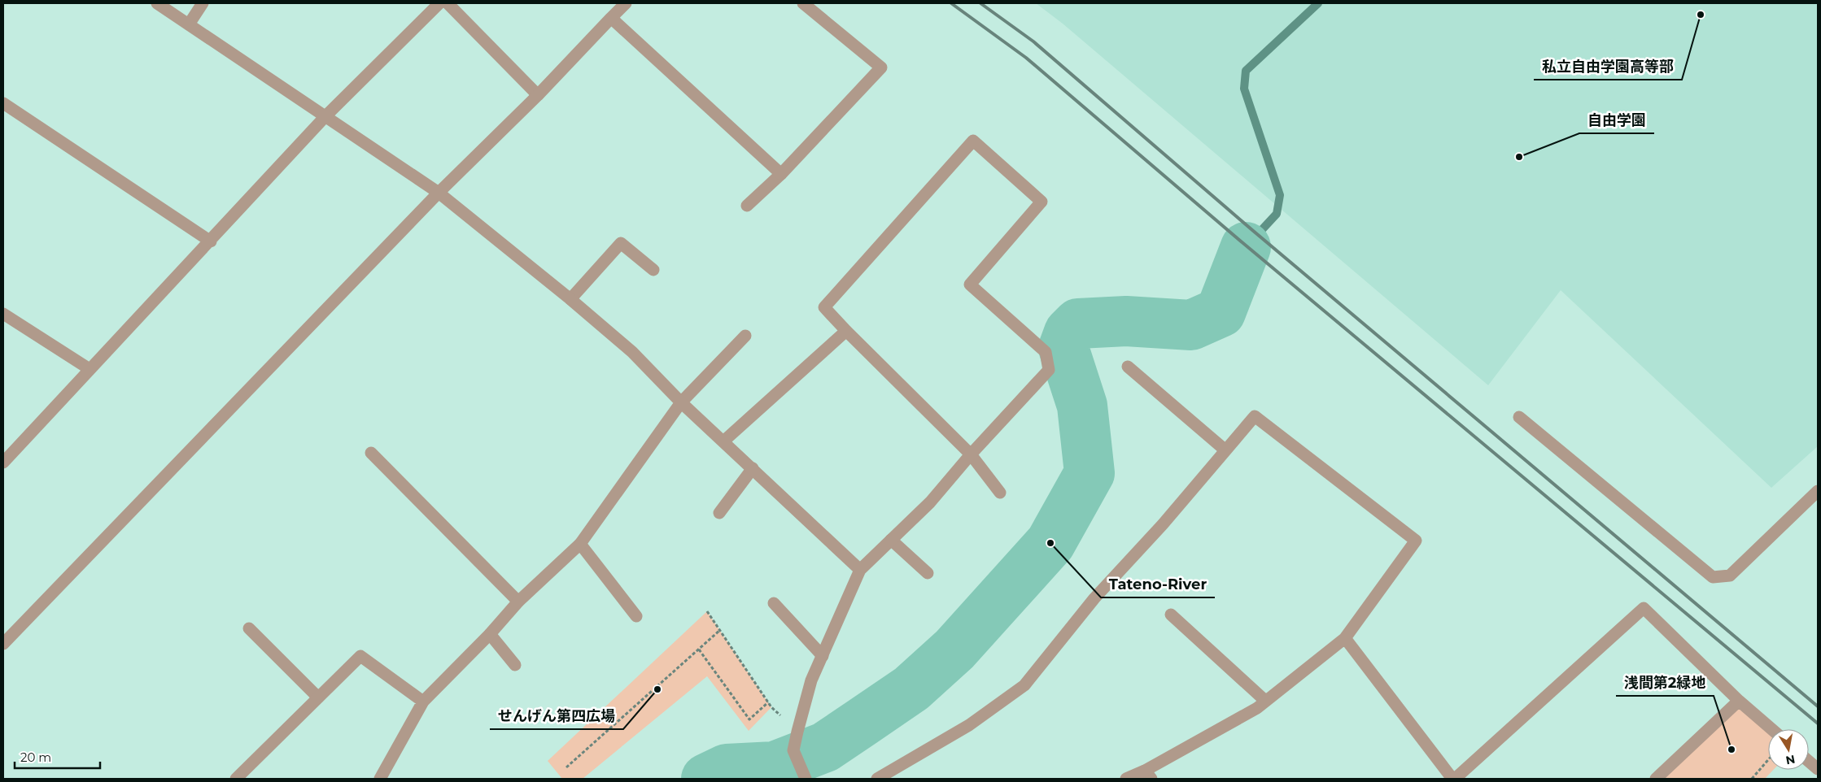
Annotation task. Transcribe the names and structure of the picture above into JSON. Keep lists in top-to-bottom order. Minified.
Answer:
{"places":["私立自由学園高等部","自由学園","Tateno-River","せんげん第四広場","浅間第2緑地"],"scale_bar":"20 m","north":"bottom"}
